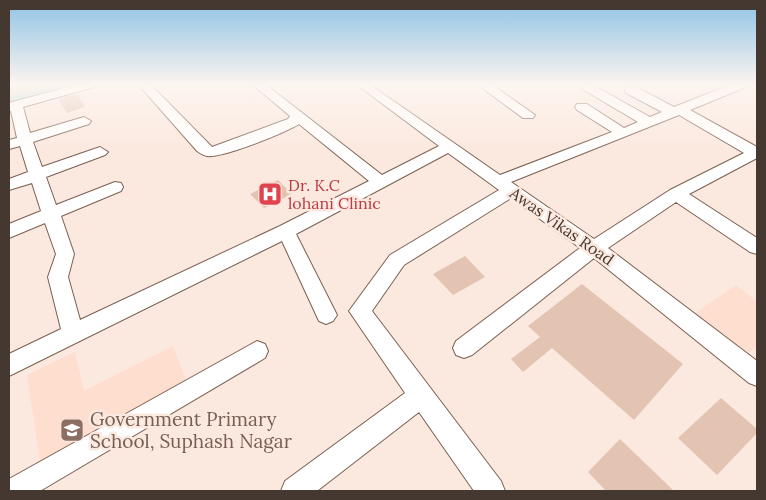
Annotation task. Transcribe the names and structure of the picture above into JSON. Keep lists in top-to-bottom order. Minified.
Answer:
{"streets":{"street":["Awas Vikas Road"]},"places":{"hospital":["Dr. K.C lohani Clinic"],"school or university":["Government Primary School, Suphash Nagar"]}}
